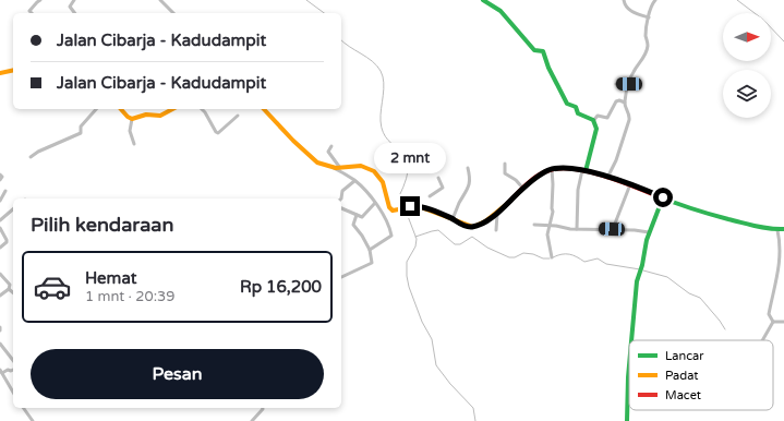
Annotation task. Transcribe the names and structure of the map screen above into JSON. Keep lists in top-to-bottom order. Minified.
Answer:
{"legend":["Lancar","Padat","Macet"],"north":"right","page":{"banner":["Jalan Cibarja - Kadudampit","Jalan Cibarja - Kadudampit"],"bubble":"2 mnt","heading":"Pilih kendaraan","list":[{"name":"Hemat","note":"1 mnt · 20:39","value":"Rp 16,200"}],"buttons":"Pesan"}}
